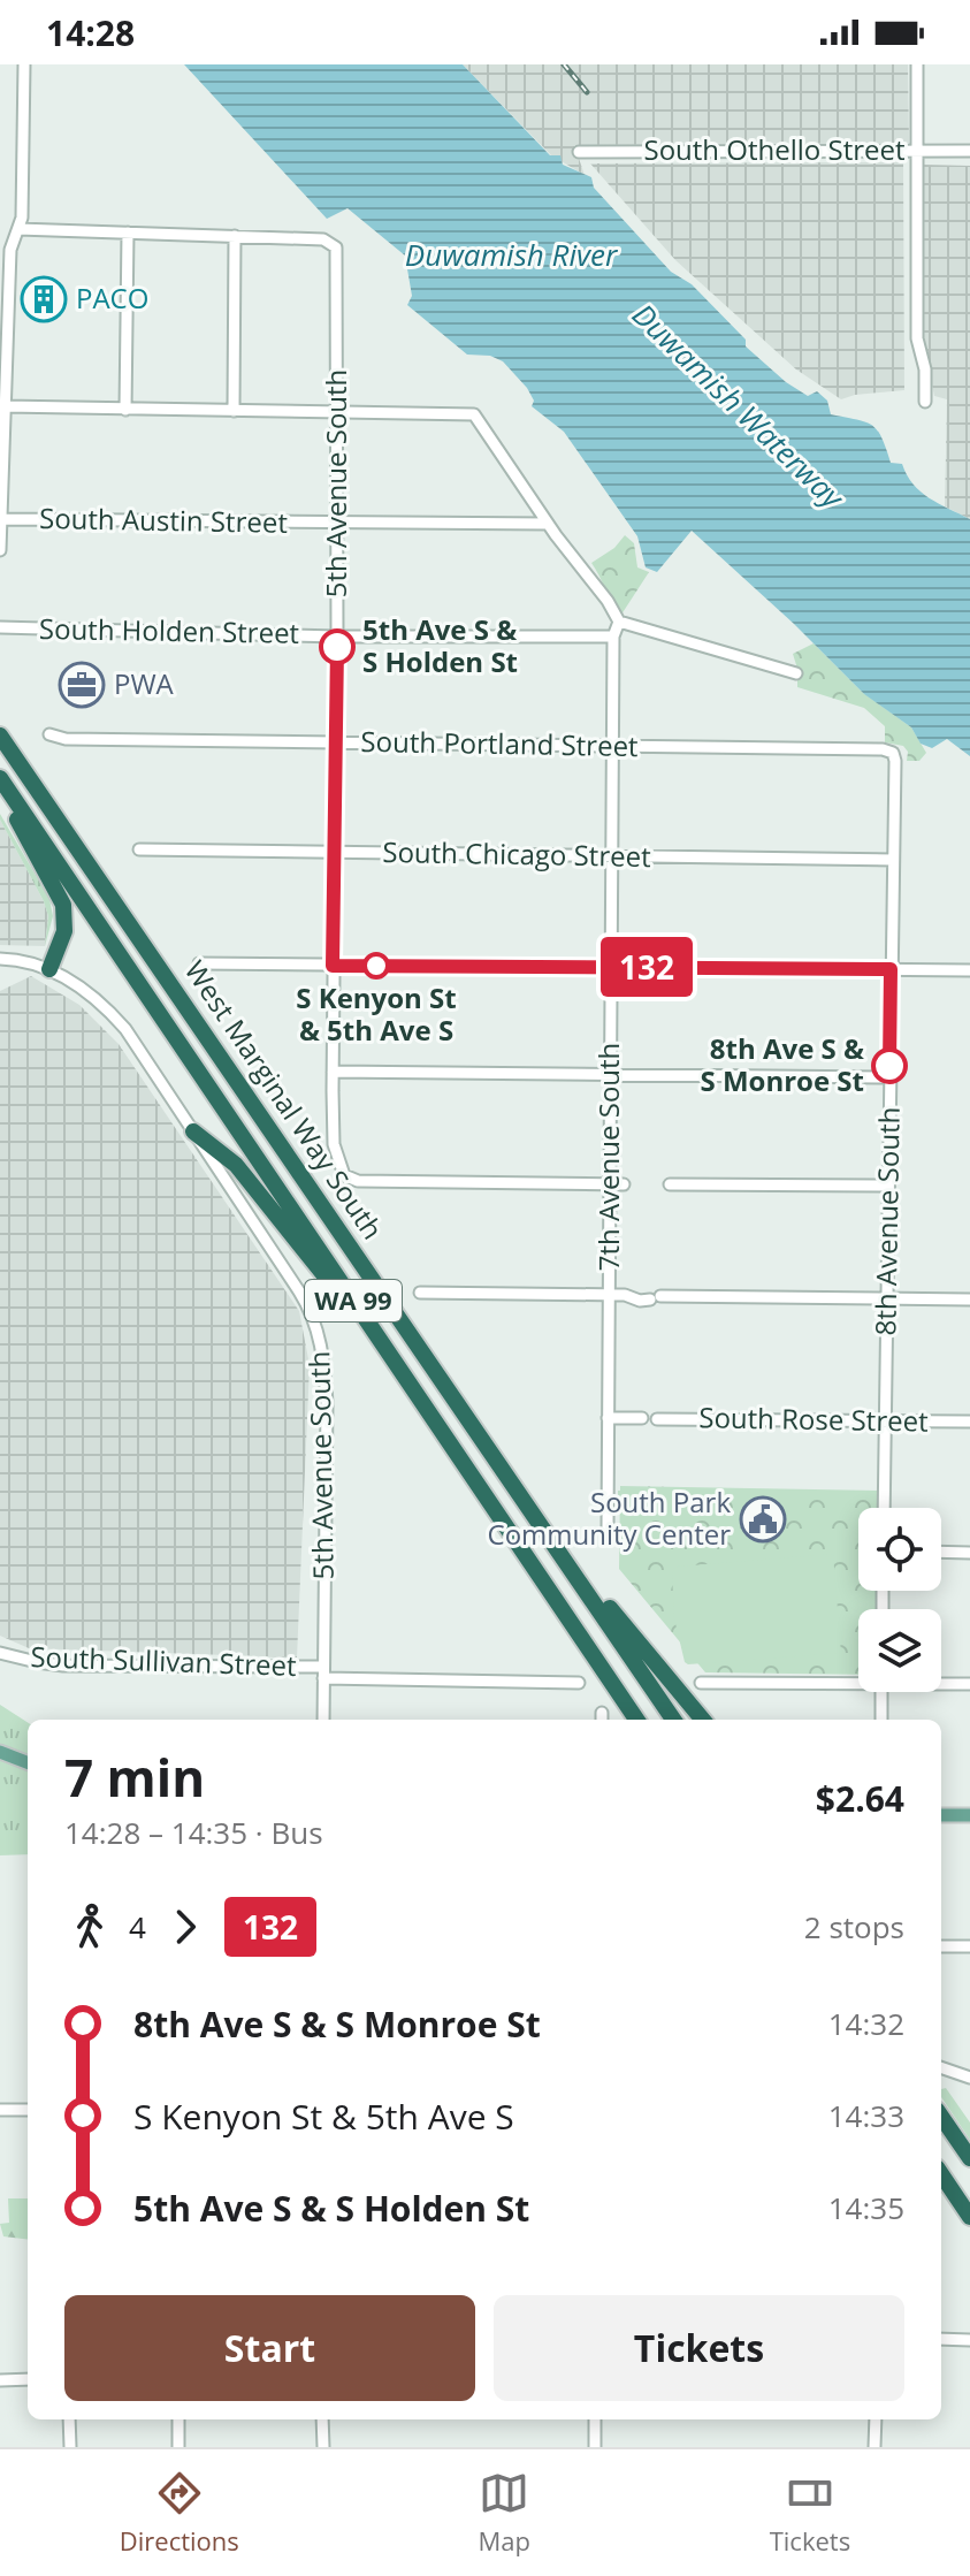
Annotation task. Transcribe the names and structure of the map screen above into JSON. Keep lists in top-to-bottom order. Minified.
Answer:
{"streets":{"highway":["West Marginal Way South","WA 99"],"street":["South Othello Street","5th Avenue South","South Austin Street","South Holden Street","South Portland Street","South Chicago Street","7th Avenue South","8th Avenue South","South Rose Street","South Sullivan Street"]},"crossings":[["5th Avenue South","South Austin Street"],["5th Avenue South","South Holden Street"],["5th Avenue South","South Portland Street"],["5th Avenue South","South Chicago Street"],["5th Avenue South","7th Avenue South"],["5th Avenue South","South Sullivan Street"],["South Holden Street","7th Avenue South"],["South Portland Street","7th Avenue South"],["South Portland Street","8th Avenue South"],["South Chicago Street","7th Avenue South"],["South Chicago Street","8th Avenue South"],["8th Avenue South","South Rose Street"]],"water":["Duwamish River","Duwamish Waterway"],"places":{"building":["PACO"],"other":["5th Ave S & S Holden St","S Kenyon St & 5th Ave S","8th Ave S & S Monroe St"],"office":["PWA"],"public building":["South Park Community Center"]},"lines":["bus line 132"],"page":{"status":"14:28","on_map":"132","heading":["7 min","14:28 – 14:35 · Bus","$2.64"],"legs":["4","132","2 stops"],"list":[{"name":"8th Ave S & S Monroe St","value":"14:32"},{"name":"S Kenyon St & 5th Ave S","value":"14:33"},{"name":"5th Ave S & S Holden St","value":"14:35"}],"buttons":["Start","Tickets"],"tabs":["Directions","Map","Tickets"]}}
